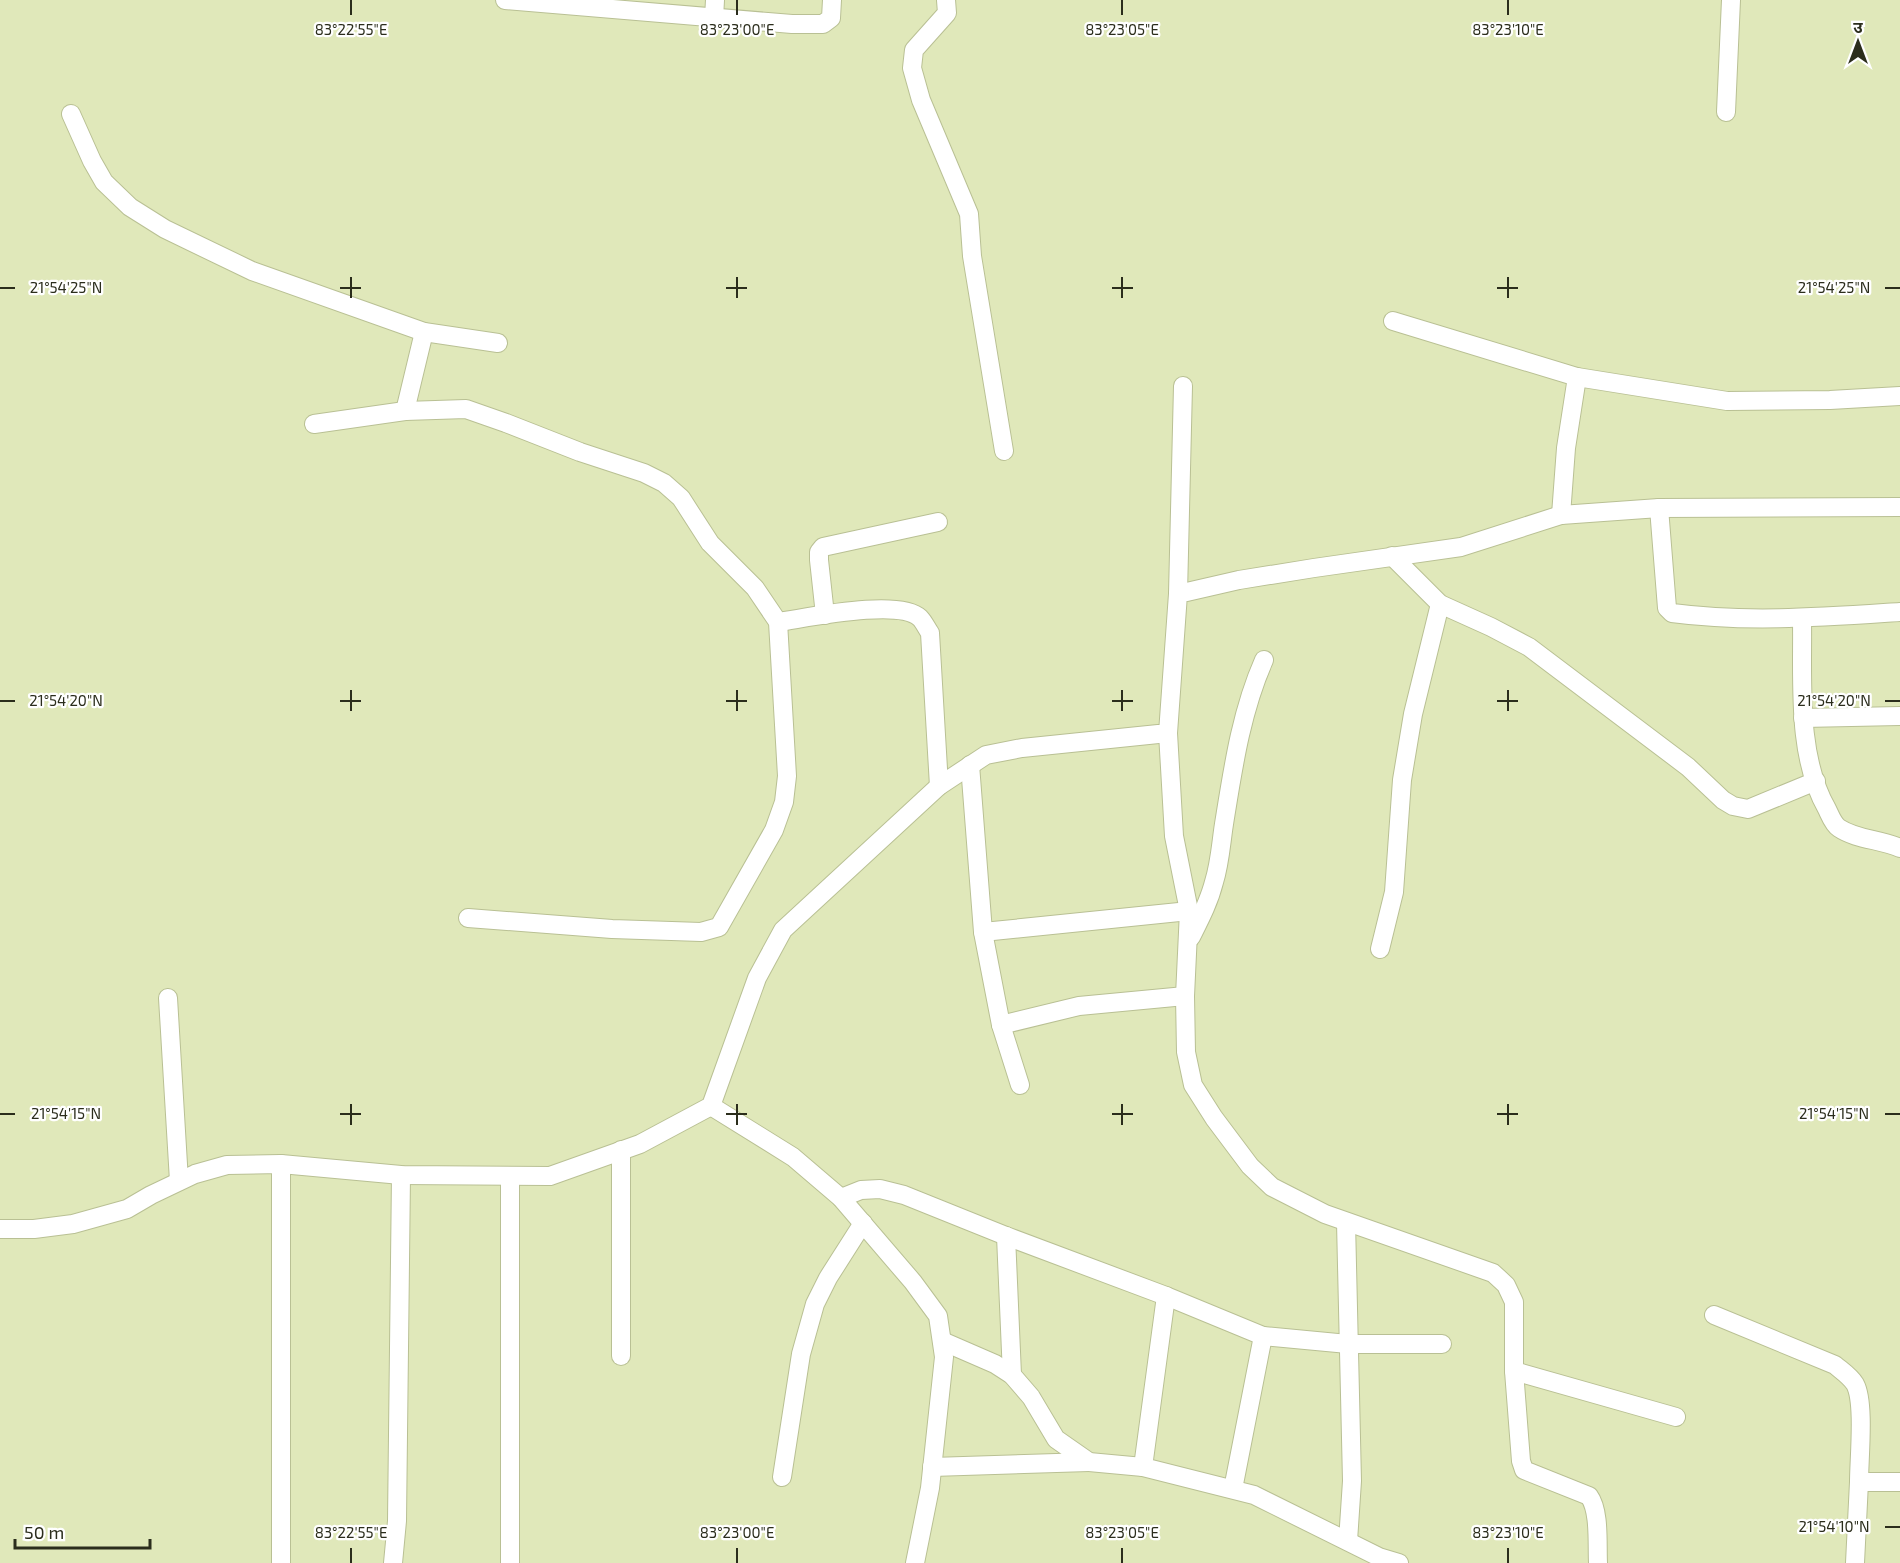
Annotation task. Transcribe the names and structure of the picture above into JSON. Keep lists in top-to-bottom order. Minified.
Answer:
{"scale_bar":"50 m","north":"top","coordinates":["83°22'55\"E","83°23'00\"E","83°23'05\"E","83°23'10\"E","21°54'25\"N","21°54'20\"N","21°54'15\"N","21°54'10\"N"]}
